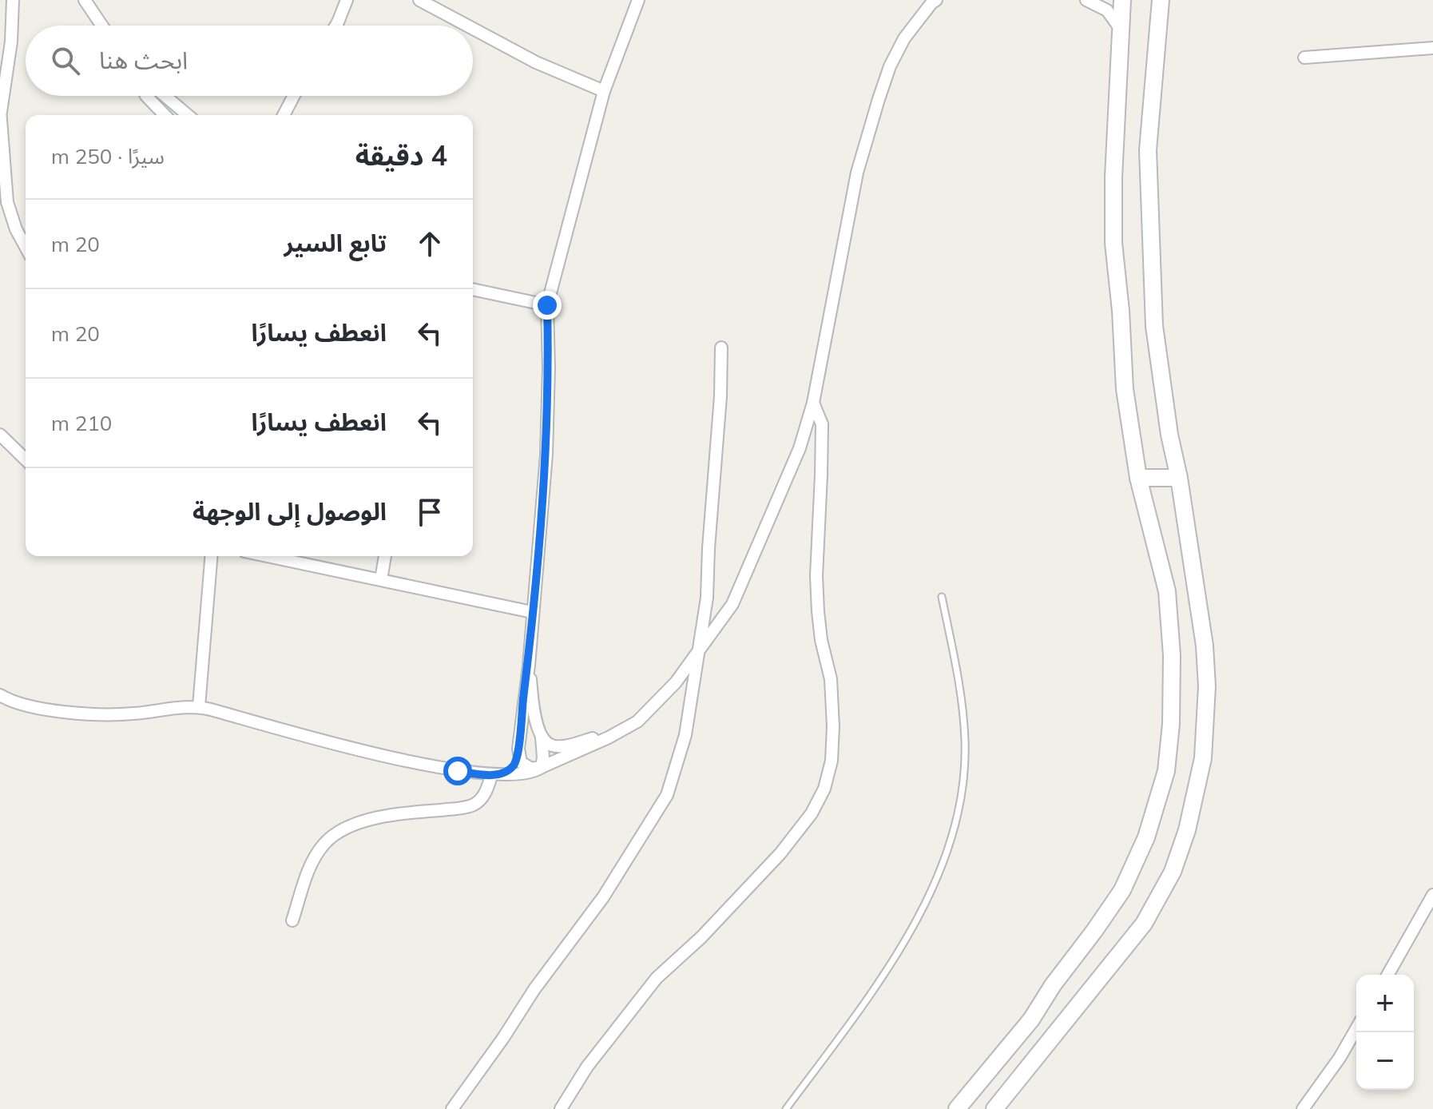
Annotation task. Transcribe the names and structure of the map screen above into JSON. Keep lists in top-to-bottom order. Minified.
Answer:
{"page":{"search":"ابحث هنا","heading":["4 دقيقة","سيرًا · 250 m"],"list":[["تابع السير","20 m"],["انعطف يسارًا","20 m"],["انعطف يسارًا","210 m"],"الوصول إلى الوجهة"],"map_buttons":["+","−"]}}
